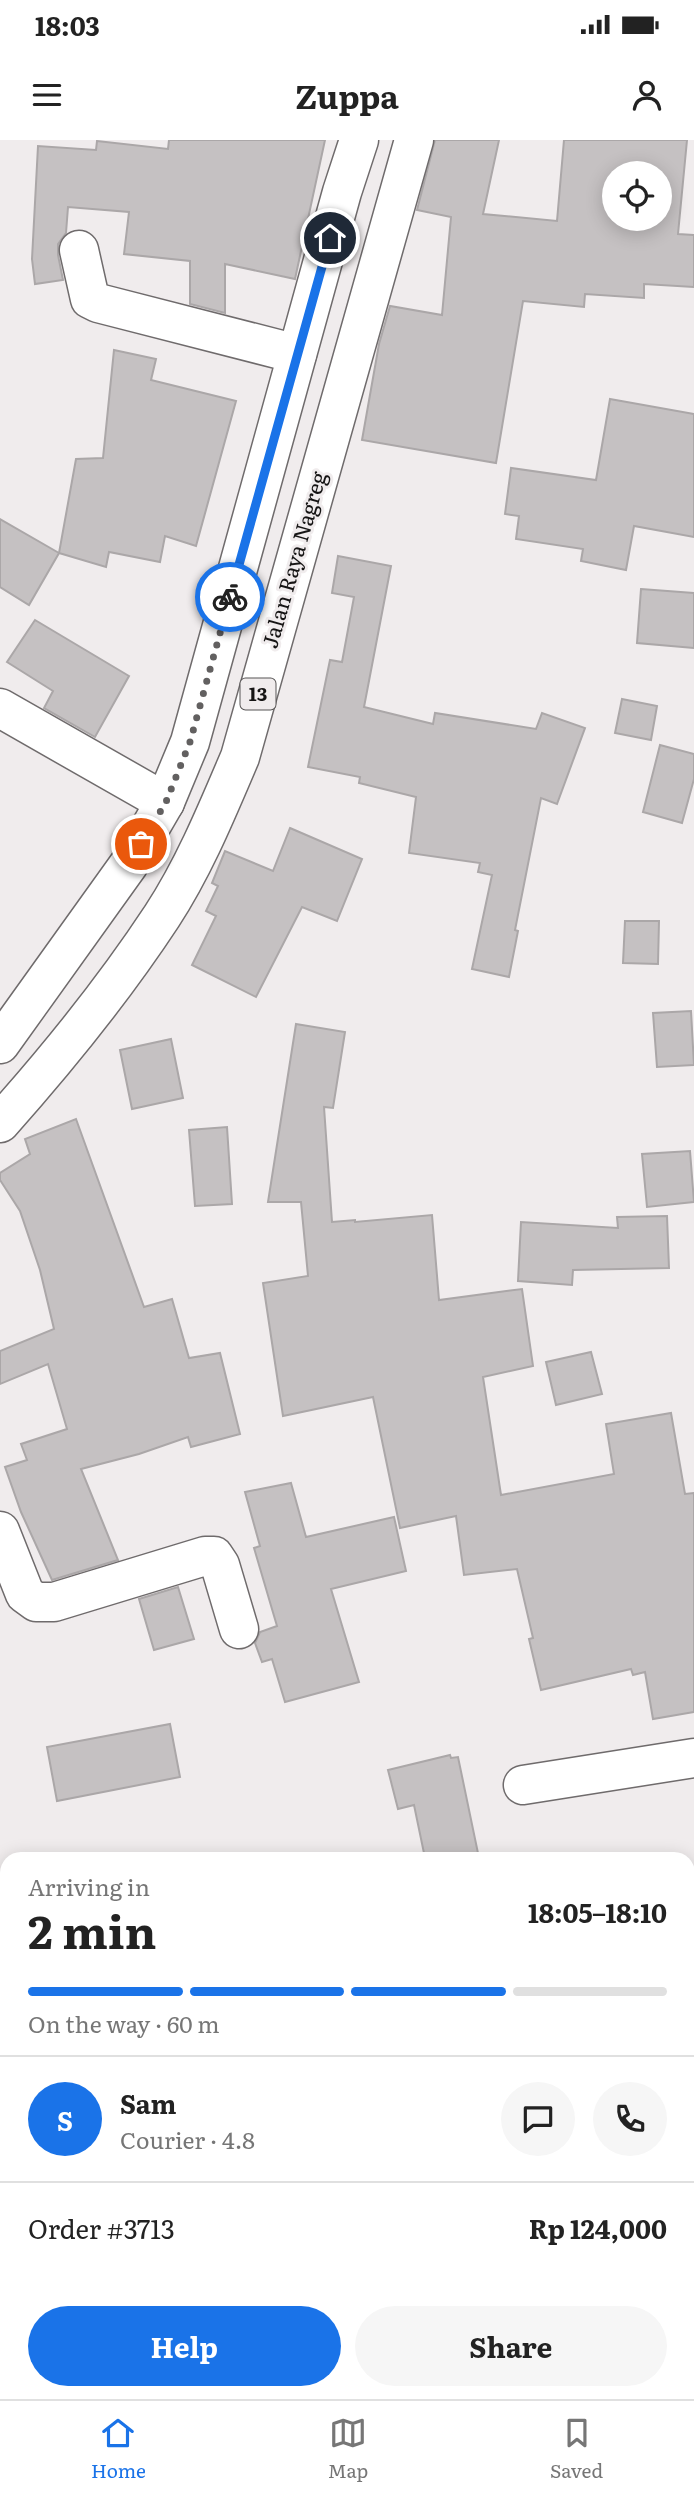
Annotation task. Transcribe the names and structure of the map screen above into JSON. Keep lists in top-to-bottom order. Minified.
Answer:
{"streets":{"main road":["Jalan Raya Nagreg","13"]},"page":{"status":"18:03","header":"Zuppa","heading":["2 min","Arriving in","18:05–18:10"],"panel":["Sam","Courier · 4.8","Order #3713","Rp 124,000"],"bar":"On the way · 60 m","round":"S","buttons":["Help","Share"],"tabs":["Home","Map","Saved"]}}
